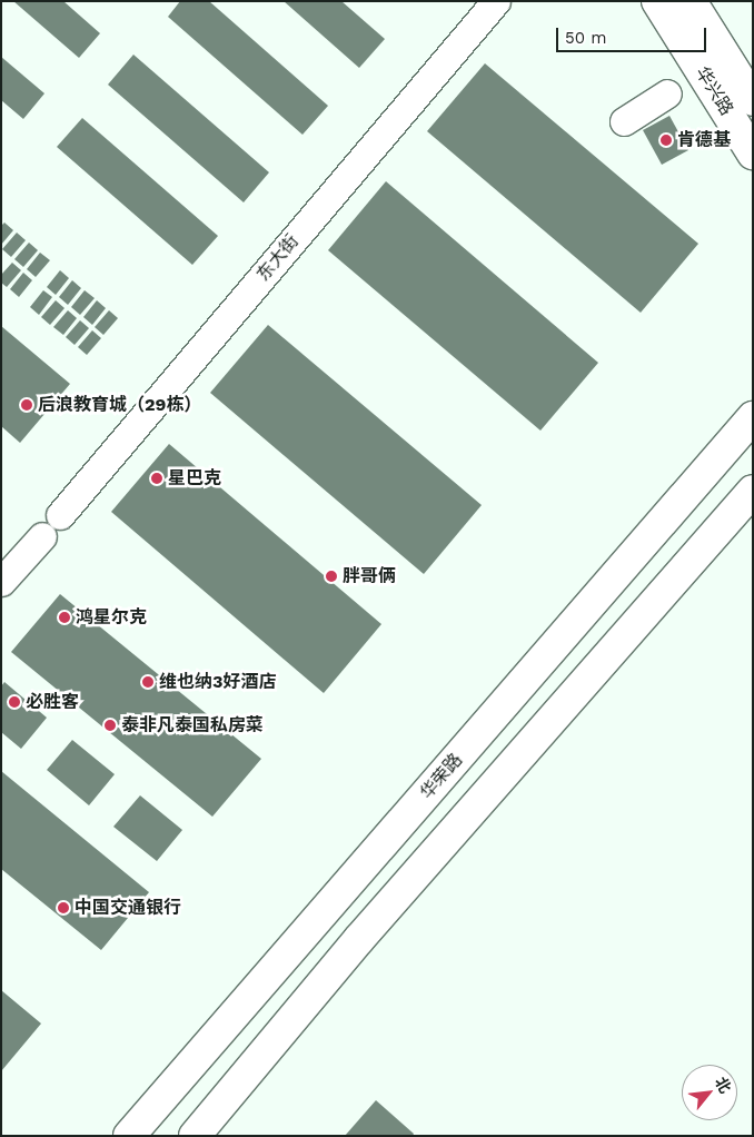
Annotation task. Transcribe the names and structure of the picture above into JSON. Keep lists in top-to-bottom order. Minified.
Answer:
{"streets":{"main road":["华兴路","华荣路"],"street":["东大街"]},"places":["肯德基","后浪教育城（29栋）","星巴克","胖哥俩","鸿星尔克","维也纳3好酒店","必胜客","泰非凡泰国私房菜","中国交通银行"],"scale_bar":"50 m","north":"top right"}
